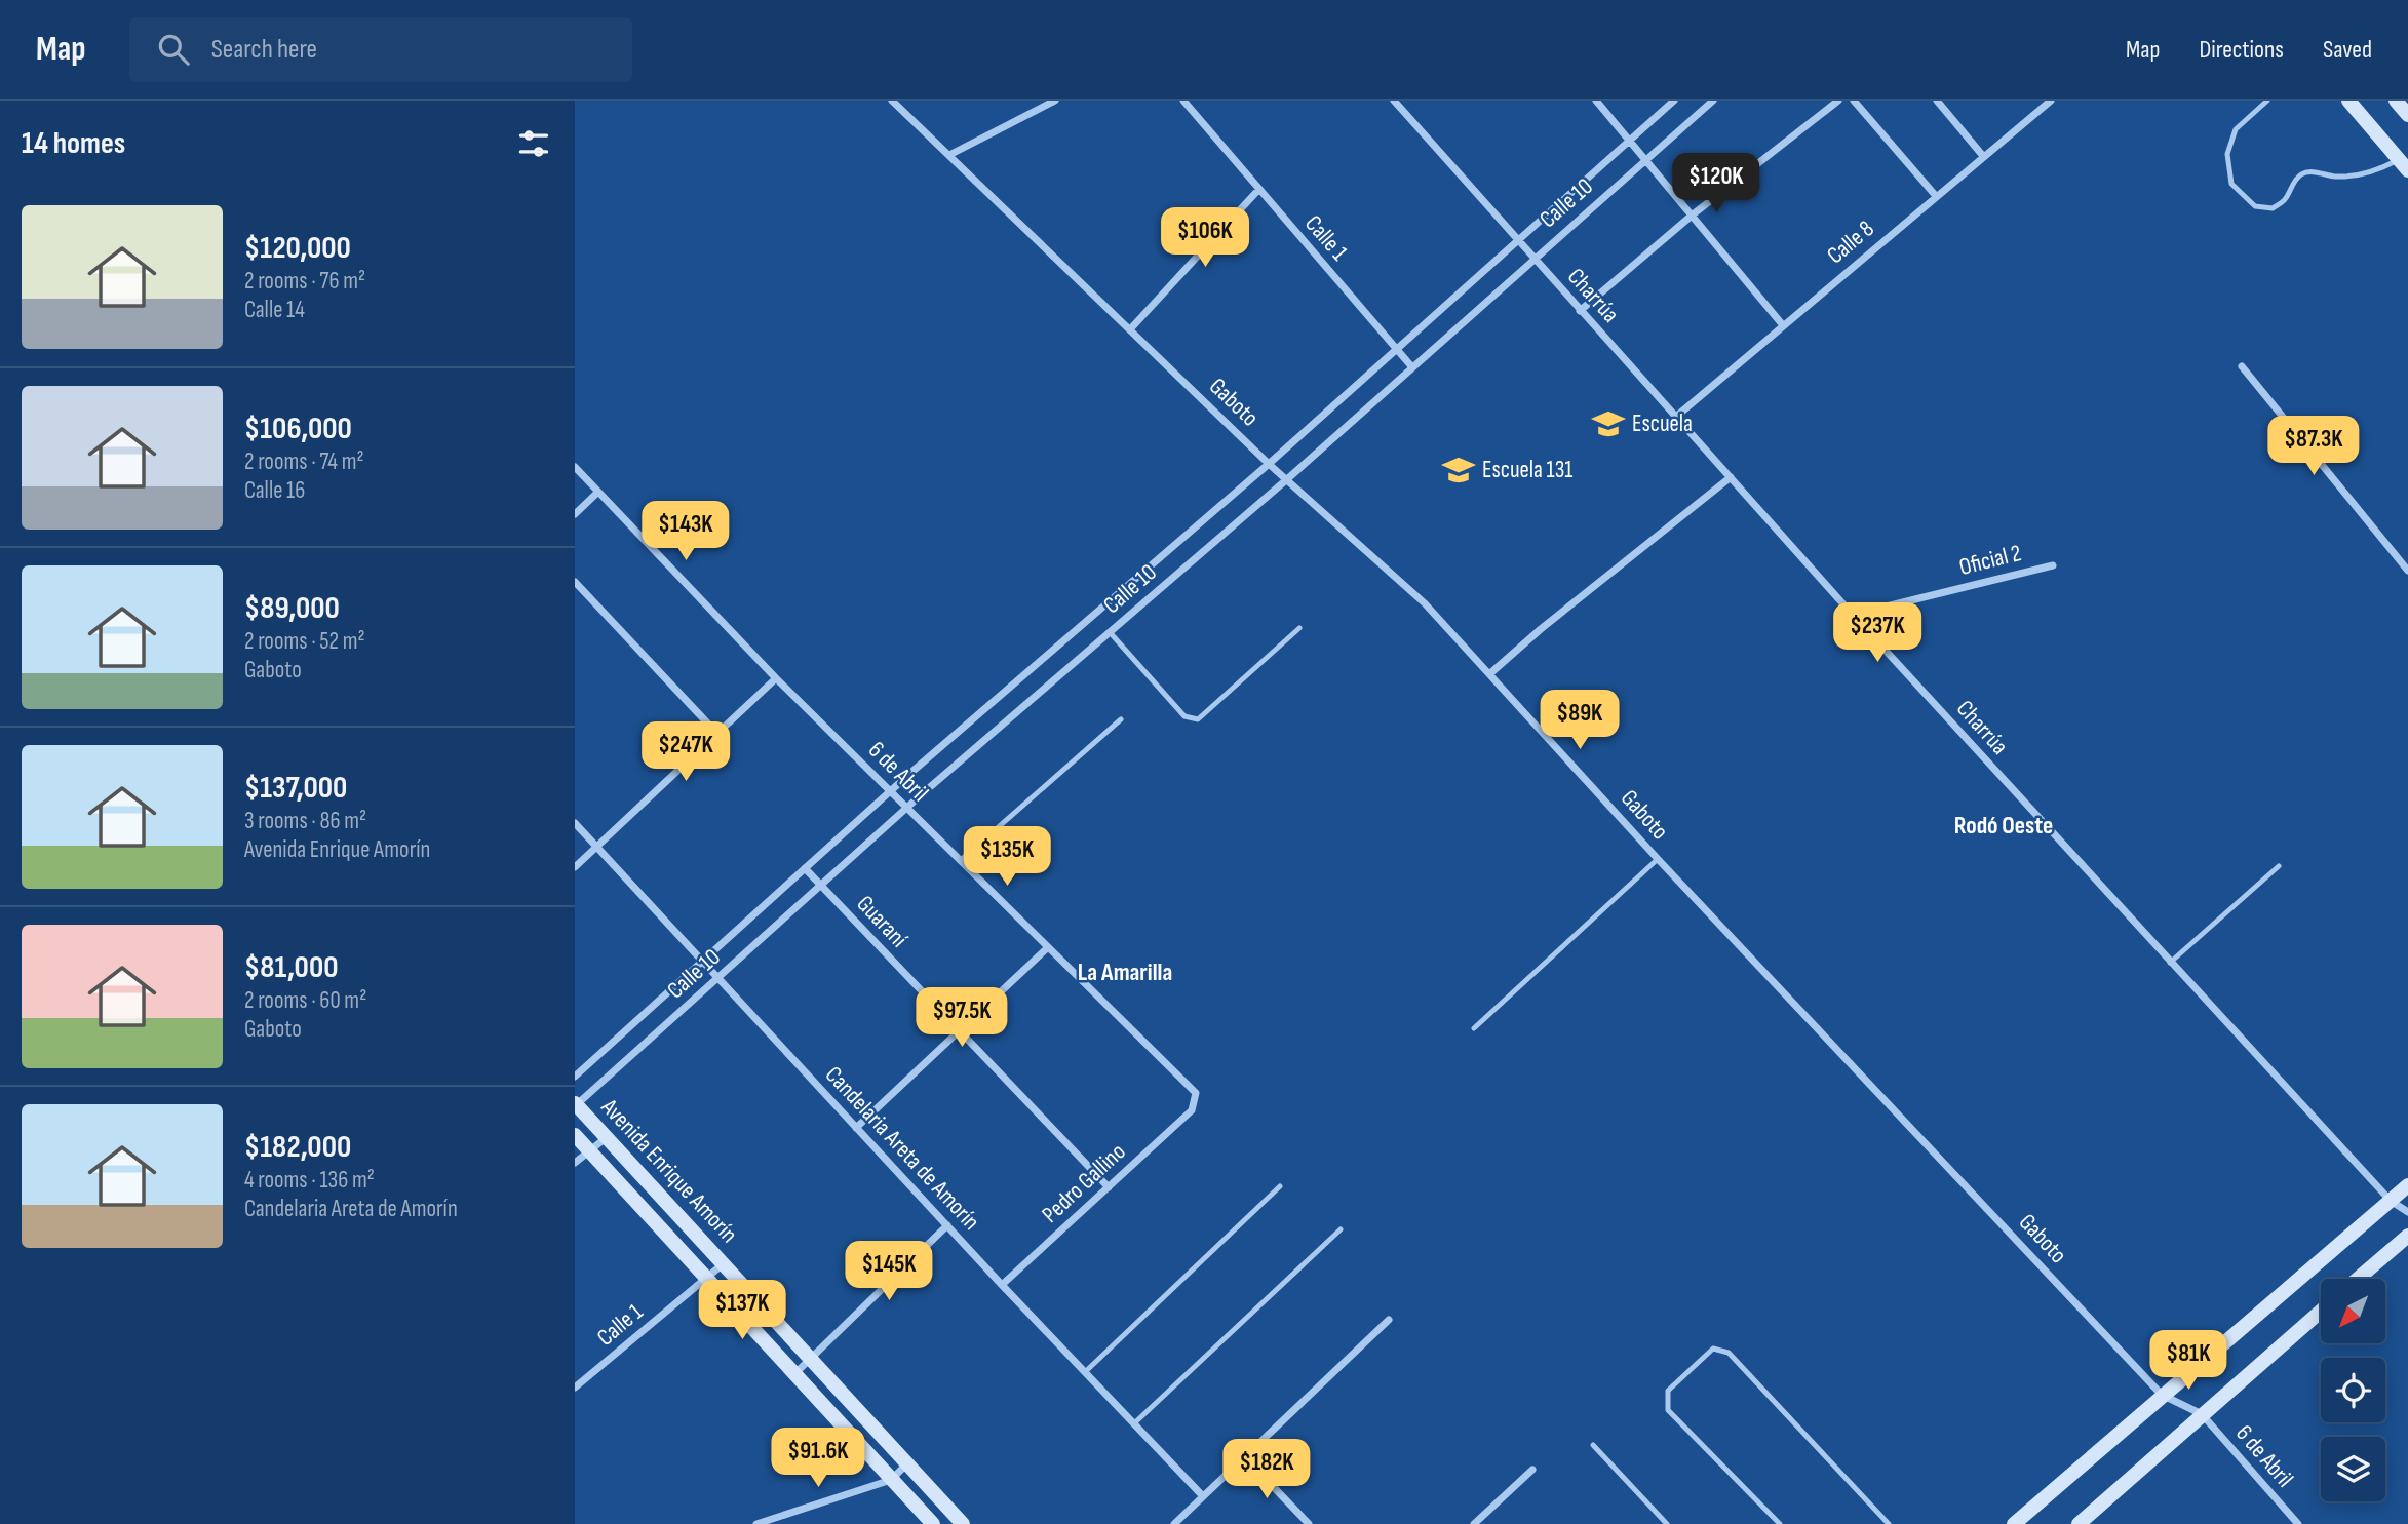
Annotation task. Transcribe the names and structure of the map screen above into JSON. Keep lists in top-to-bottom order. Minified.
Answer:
{"streets":{"street":["Calle 10","Calle 1","Calle 8","Charrúa","Gaboto","Oficial 2","6 de Abril","Guaraní","Candelaria Areta de Amorín","Avenida Enrique Amorín","Pedro Gallino"]},"crossings":[["Calle 10","Calle 1"],["Calle 10","Charrúa"],["Calle 10","Gaboto"],["Calle 10","6 de Abril"],["Calle 10","Guaraní"],["Calle 10","Candelaria Areta de Amorín"],["Calle 10","Avenida Enrique Amorín"],["Calle 1","Avenida Enrique Amorín"],["Calle 8","Charrúa"],["Charrúa","Oficial 2"],["Gaboto","6 de Abril"],["6 de Abril","Pedro Gallino"],["Guaraní","Pedro Gallino"],["Candelaria Areta de Amorín","Pedro Gallino"]],"districts":["Rodó Oeste","La Amarilla"],"places":{"school or university":["Escuela","Escuela 131"]},"north":"bottom left","page":{"header":"Map","search":"Search here","nav":["Map","Directions","Saved"],"heading":"14 homes","price":["$120K","$106K","$87.3K","$143K","$237K","$89K","$247K","$135K","$97.5K","$145K","$137K","$81K","$91.6K","$182K"],"list":[{"name":"$120,000","note":"2 rooms · 76 m² · Calle 14"},{"name":"$106,000","note":"2 rooms · 74 m² · Calle 16"},{"name":"$89,000","note":"2 rooms · 52 m² · Gaboto"},{"name":"$137,000","note":"3 rooms · 86 m² · Avenida Enrique Amorín"},{"name":"$81,000","note":"2 rooms · 60 m² · Gaboto"},{"name":"$182,000","note":"4 rooms · 136 m² · Candelaria Areta de Amorín"}]}}
